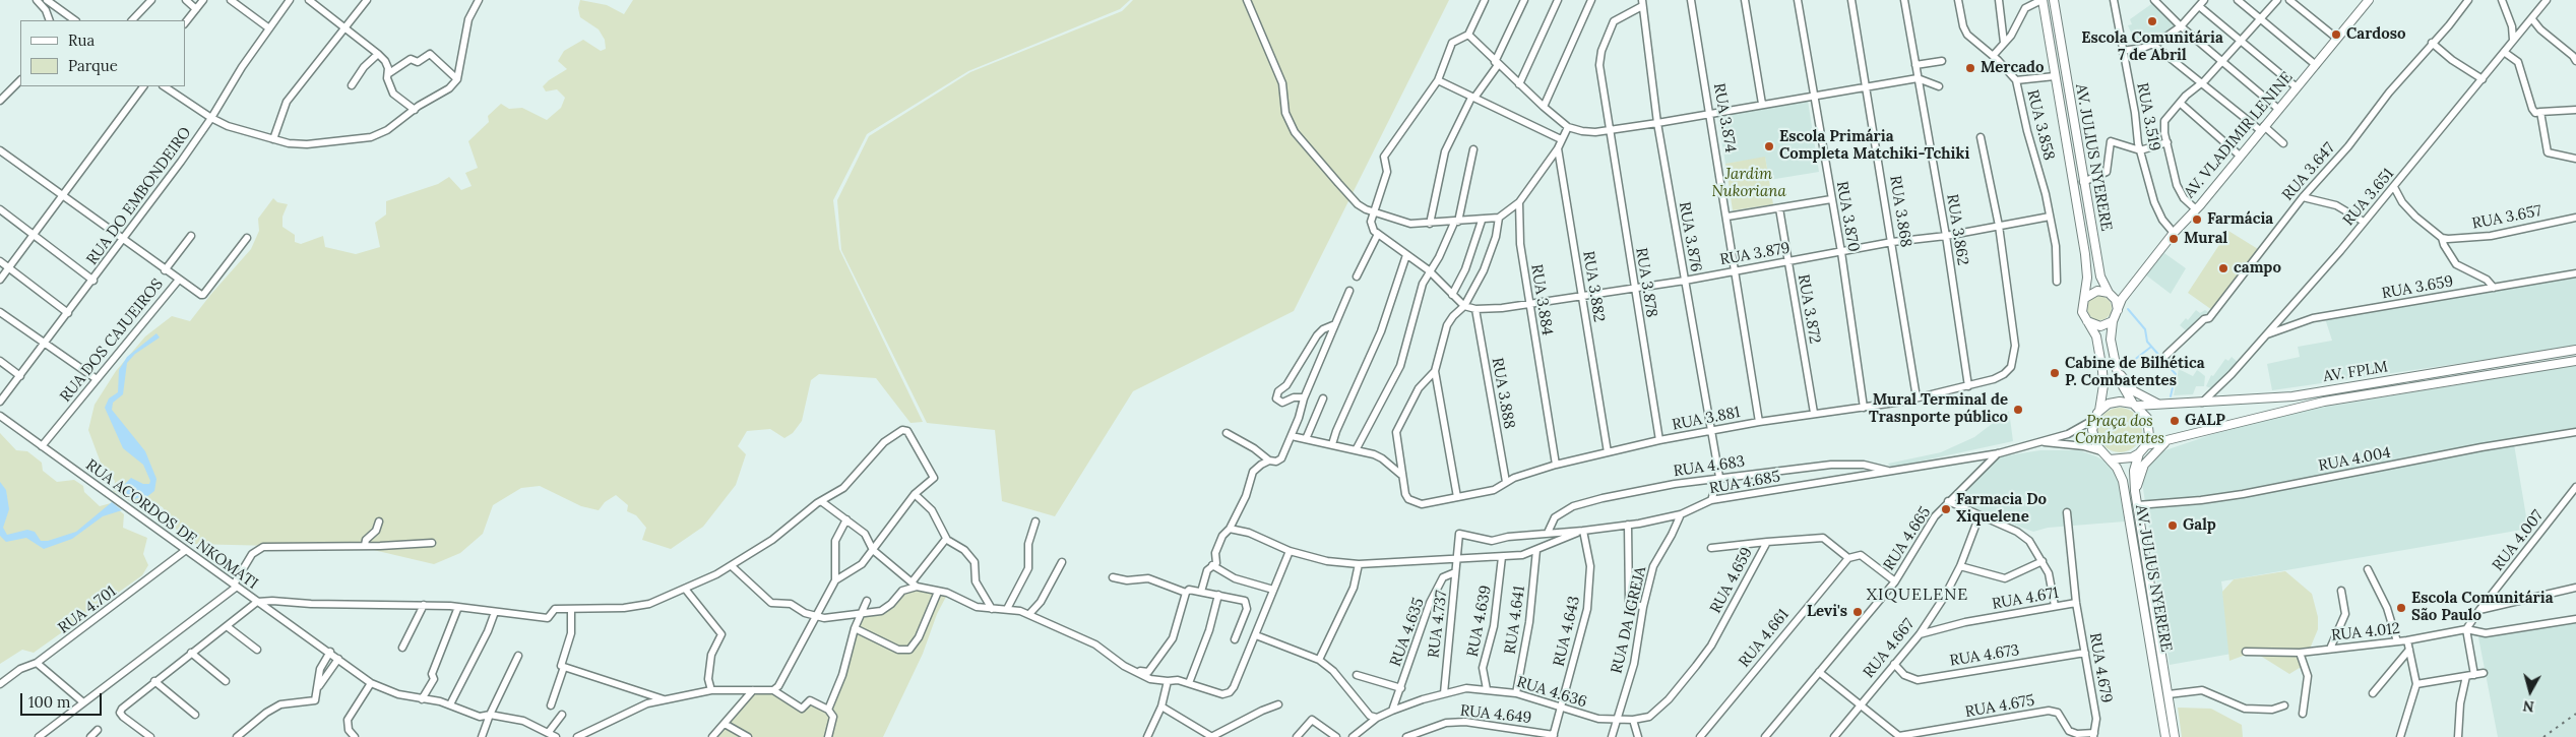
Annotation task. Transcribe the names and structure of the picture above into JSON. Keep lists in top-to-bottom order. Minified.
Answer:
{"streets":{"main road":["AV. VLADIMIR LENINE","AV. JULIUS NYERERE","AV. FPLM"],"street":["RUA 3.519","RUA 3.874","RUA 3.858","RUA 3.647","RUA DO EMBONDEIRO","RUA 3.651","RUA 3.868","RUA 3.870","RUA 3.657","RUA 3.862","RUA 3.876","RUA 3.879","RUA 3.878","RUA 3.882","RUA 3.659","RUA 3.884","RUA 3.872","RUA DOS CAJUEIROS","RUA 3.888","RUA 3.881","RUA 4.004","RUA 4.683","RUA 4.685","RUA ACORDOS DE NKOMATI","RUA 4.665","RUA 4.007","RUA 4.659","RUA 4.671","RUA 4.701","RUA 4.641","RUA DA IGREJA","RUA 4.639","RUA 4.737","RUA 4.643","RUA 4.635","RUA 4.012","RUA 4.661","RUA 4.667","RUA 4.673","RUA 4.679","RUA 4.636","RUA 4.675","RUA 4.649"]},"crossings":[["RUA 3.519","AV. VLADIMIR LENINE"],["RUA 3.874","RUA 3.879"],["RUA 3.874","RUA 3.881"],["RUA 3.858","RUA 3.879"],["AV. VLADIMIR LENINE","AV. JULIUS NYERERE"],["AV. JULIUS NYERERE","AV. FPLM"],["AV. JULIUS NYERERE","RUA 4.004"],["AV. JULIUS NYERERE","RUA 4.685"],["RUA DO EMBONDEIRO","RUA DOS CAJUEIROS"],["RUA 3.651","RUA 3.659"],["RUA 3.651","AV. FPLM"],["RUA 3.868","RUA 3.879"],["RUA 3.868","RUA 3.881"],["RUA 3.870","RUA 3.879"],["RUA 3.870","RUA 3.881"],["RUA 3.862","RUA 3.879"],["RUA 3.862","RUA 3.881"],["RUA 3.876","RUA 3.879"],["RUA 3.876","RUA 3.878"],["RUA 3.876","RUA 3.881"],["RUA 3.876","RUA 4.683"],["RUA 3.879","RUA 3.878"],["RUA 3.879","RUA 3.882"],["RUA 3.879","RUA 3.884"],["RUA 3.879","RUA 3.872"],["RUA 3.879","RUA 3.888"],["RUA 3.879","RUA 3.881"],["RUA 3.878","RUA 3.881"],["RUA 3.882","RUA 3.881"],["RUA 3.884","RUA 3.881"],["RUA 3.872","RUA 3.881"],["RUA DOS CAJUEIROS","RUA ACORDOS DE NKOMATI"],["AV. FPLM","RUA 4.685"],["RUA 3.888","RUA 3.881"],["RUA 4.683","RUA 4.685"],["RUA 4.685","RUA 4.665"],["RUA 4.685","RUA DA IGREJA"],["RUA 4.685","RUA 4.737"],["RUA 4.685","RUA 4.643"],["RUA ACORDOS DE NKOMATI","RUA 4.701"],["RUA 4.665","RUA 4.659"],["RUA 4.007","RUA 4.012"],["RUA 4.659","RUA 4.661"],["RUA 4.659","RUA 4.636"],["RUA 4.671","RUA 4.667"],["RUA 4.671","RUA 4.679"],["RUA 4.641","RUA 4.636"],["RUA DA IGREJA","RUA 4.636"],["RUA 4.639","RUA 4.636"],["RUA 4.737","RUA 4.635"],["RUA 4.737","RUA 4.636"],["RUA 4.643","RUA 4.636"],["RUA 4.643","RUA 4.649"],["RUA 4.635","RUA 4.636"],["RUA 4.667","RUA 4.673"],["RUA 4.673","RUA 4.679"],["RUA 4.679","RUA 4.675"]],"districts":["XIQUELENE"],"parks":["Jardim Nukoriana","Praça dos Combatentes"],"places":["Escola Comunitária 7 de Abril","Cardoso","Mercado","Escola Primária Completa Matchiki-Tchiki","Farmácia","Mural","campo","Cabine de Bilhética P. Combatentes","Mural Terminal de Trasnporte público","GALP","Farmacia Do Xiquelene","Galp","Escola Comunitária São Paulo","Levi's"],"legend":["Rua","Parque"],"scale_bar":"100 m","north":"bottom"}
